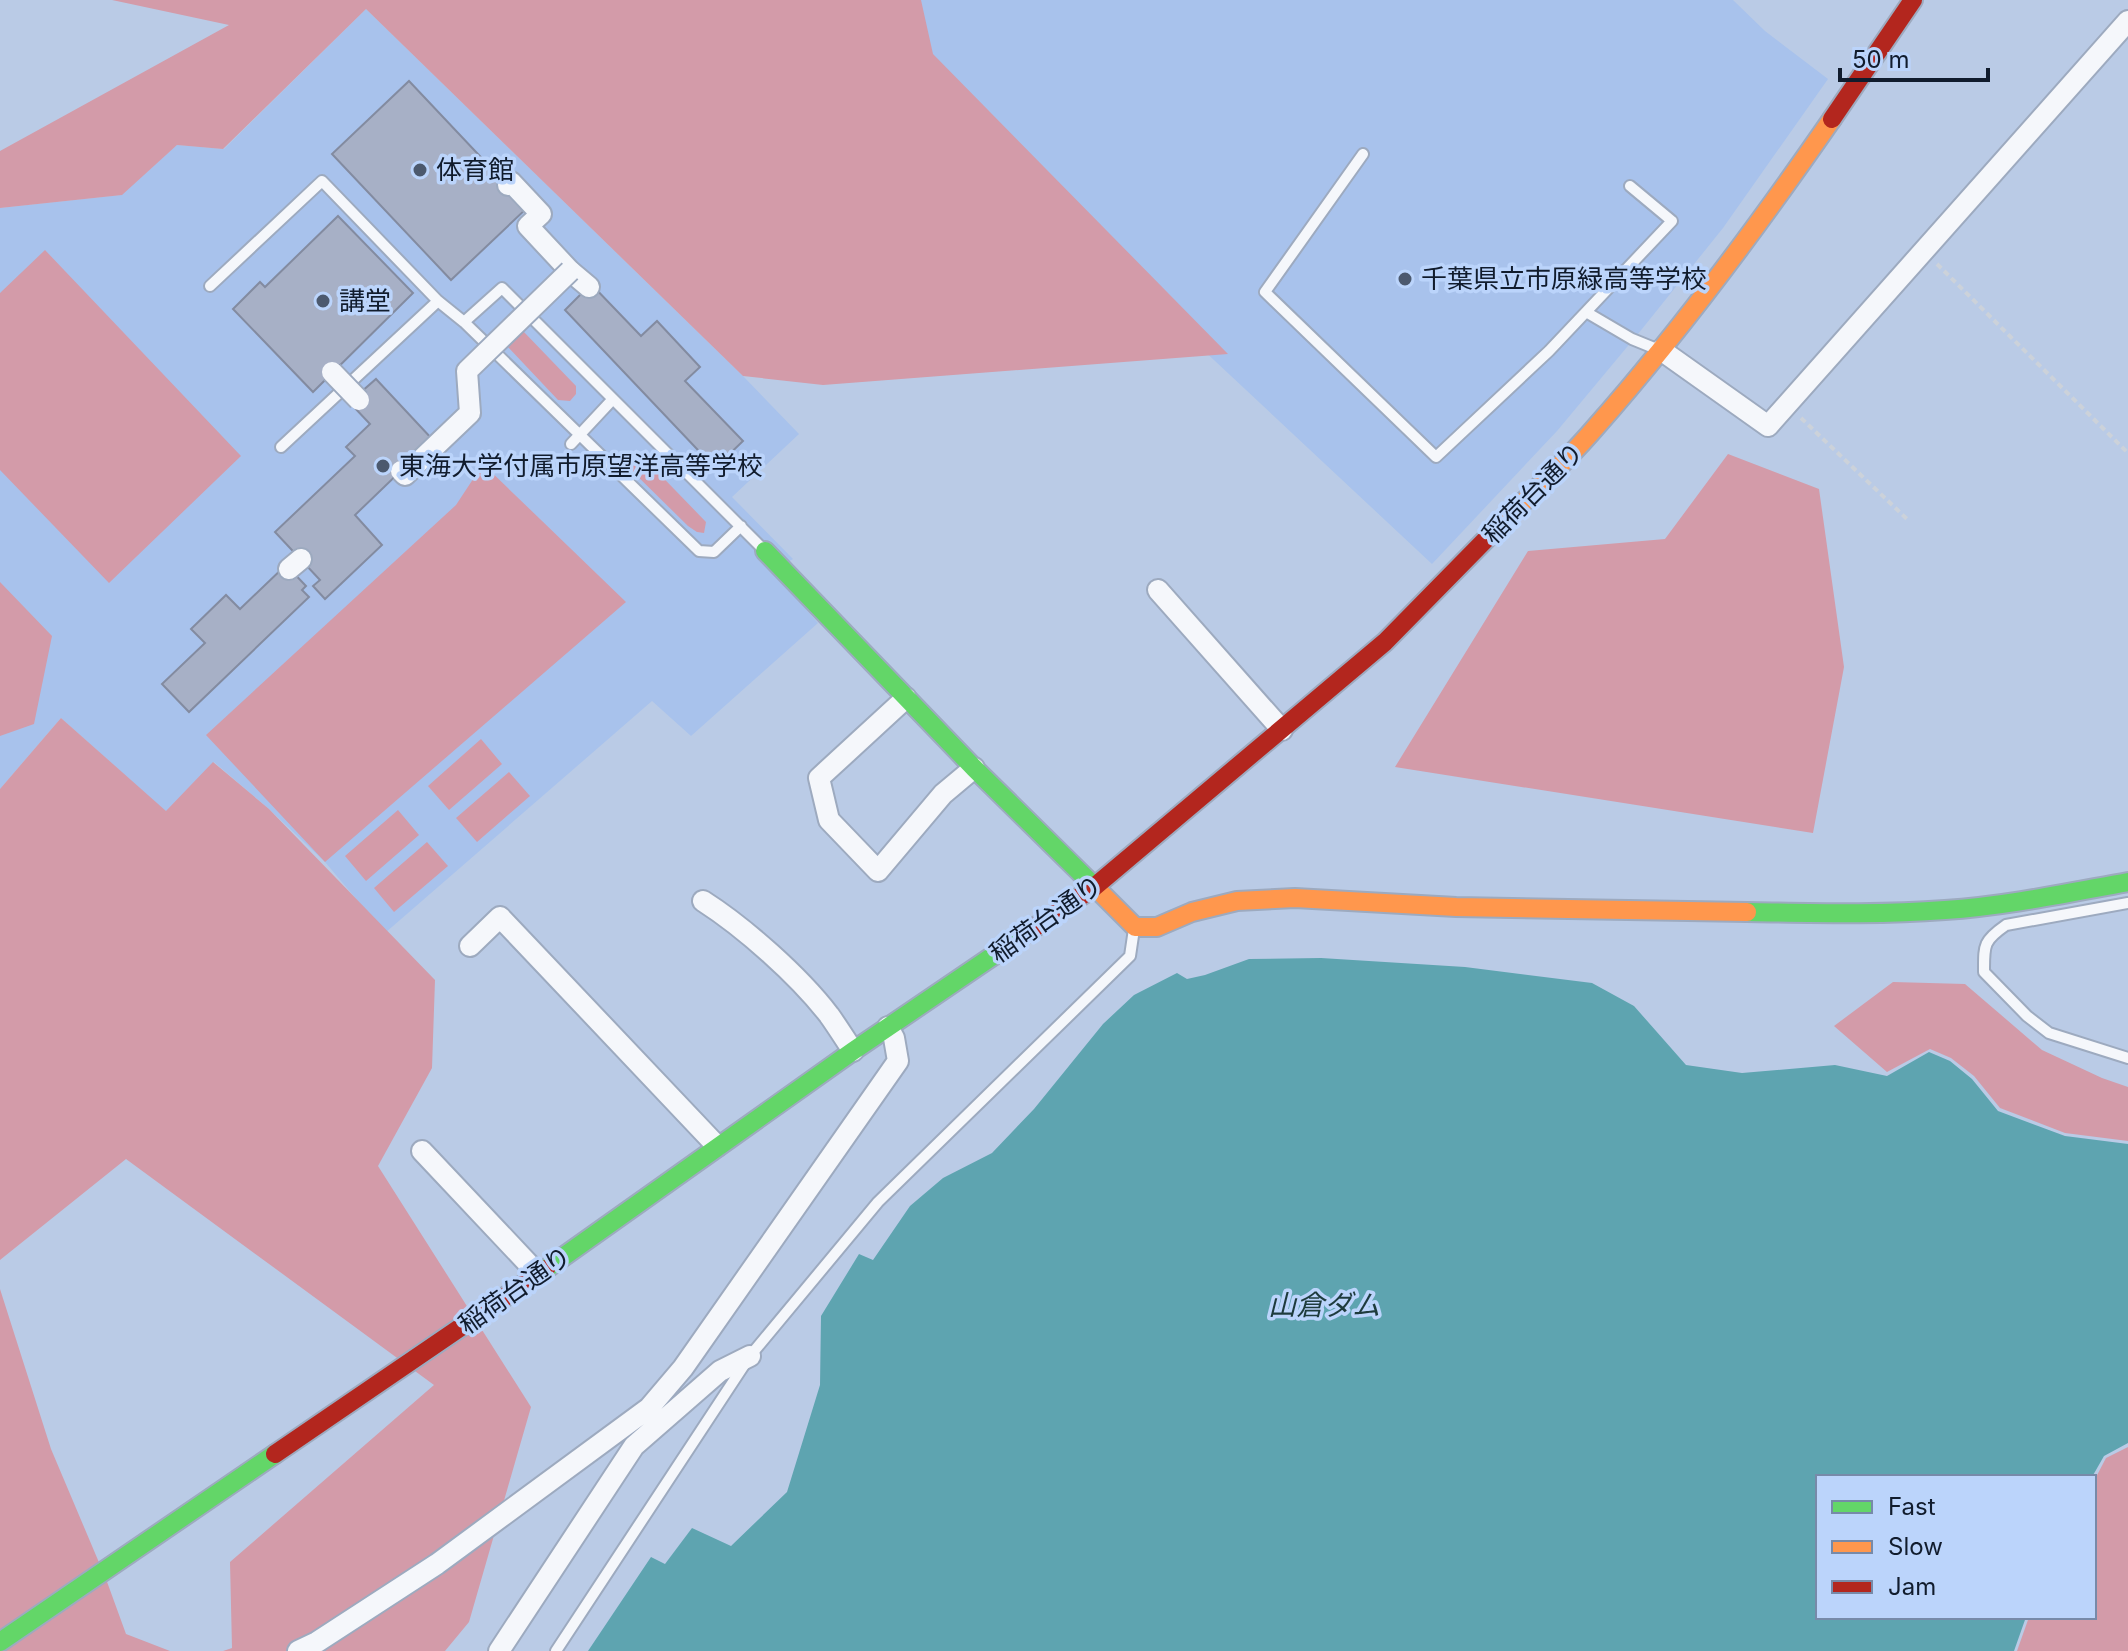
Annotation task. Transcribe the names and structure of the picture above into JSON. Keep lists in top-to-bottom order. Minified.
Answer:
{"streets":{"street":["稲荷台通り"]},"water":["山倉ダム"],"places":["体育館","千葉県立市原緑高等学校","講堂","東海大学付属市原望洋高等学校"],"legend":["Fast","Slow","Jam"],"scale_bar":"50 m"}
